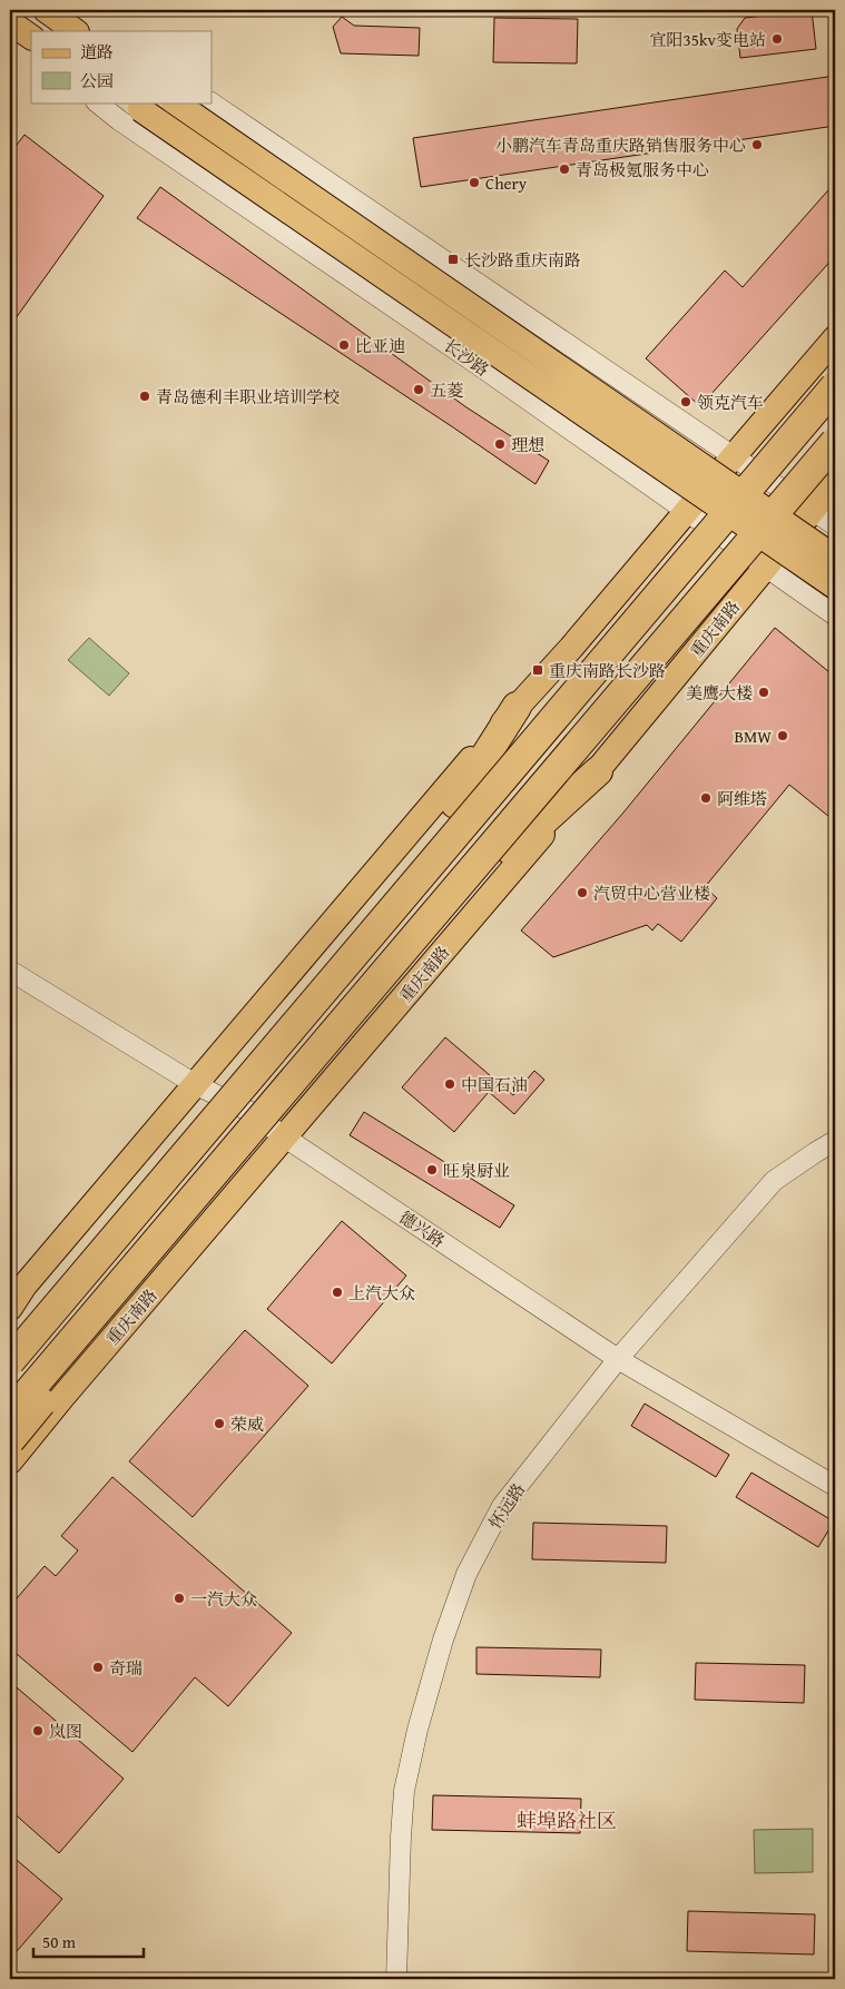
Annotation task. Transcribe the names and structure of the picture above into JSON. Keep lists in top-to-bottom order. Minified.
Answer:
{"streets":{"main road":["长沙路","重庆南路"],"street":["德兴路","怀远路"]},"crossings":[["长沙路","重庆南路"],["重庆南路","德兴路"],["德兴路","怀远路"]],"districts":["蚌埠路社区"],"places":{"other":["宜阳35kv变电站","小鹏汽车青岛重庆路销售服务中心","青岛极氪服务中心","Chery","比亚迪","五菱","青岛德利丰职业培训学校","领克汽车","理想","美鹰大楼","BMW","阿维塔","汽贸中心营业楼","中国石油","旺泉厨业","上汽大众","荣威","一汽大众","奇瑞","岚图"],"transit":["长沙路重庆南路","重庆南路长沙路"]},"legend":["道路","公园"],"scale_bar":"50 m"}
